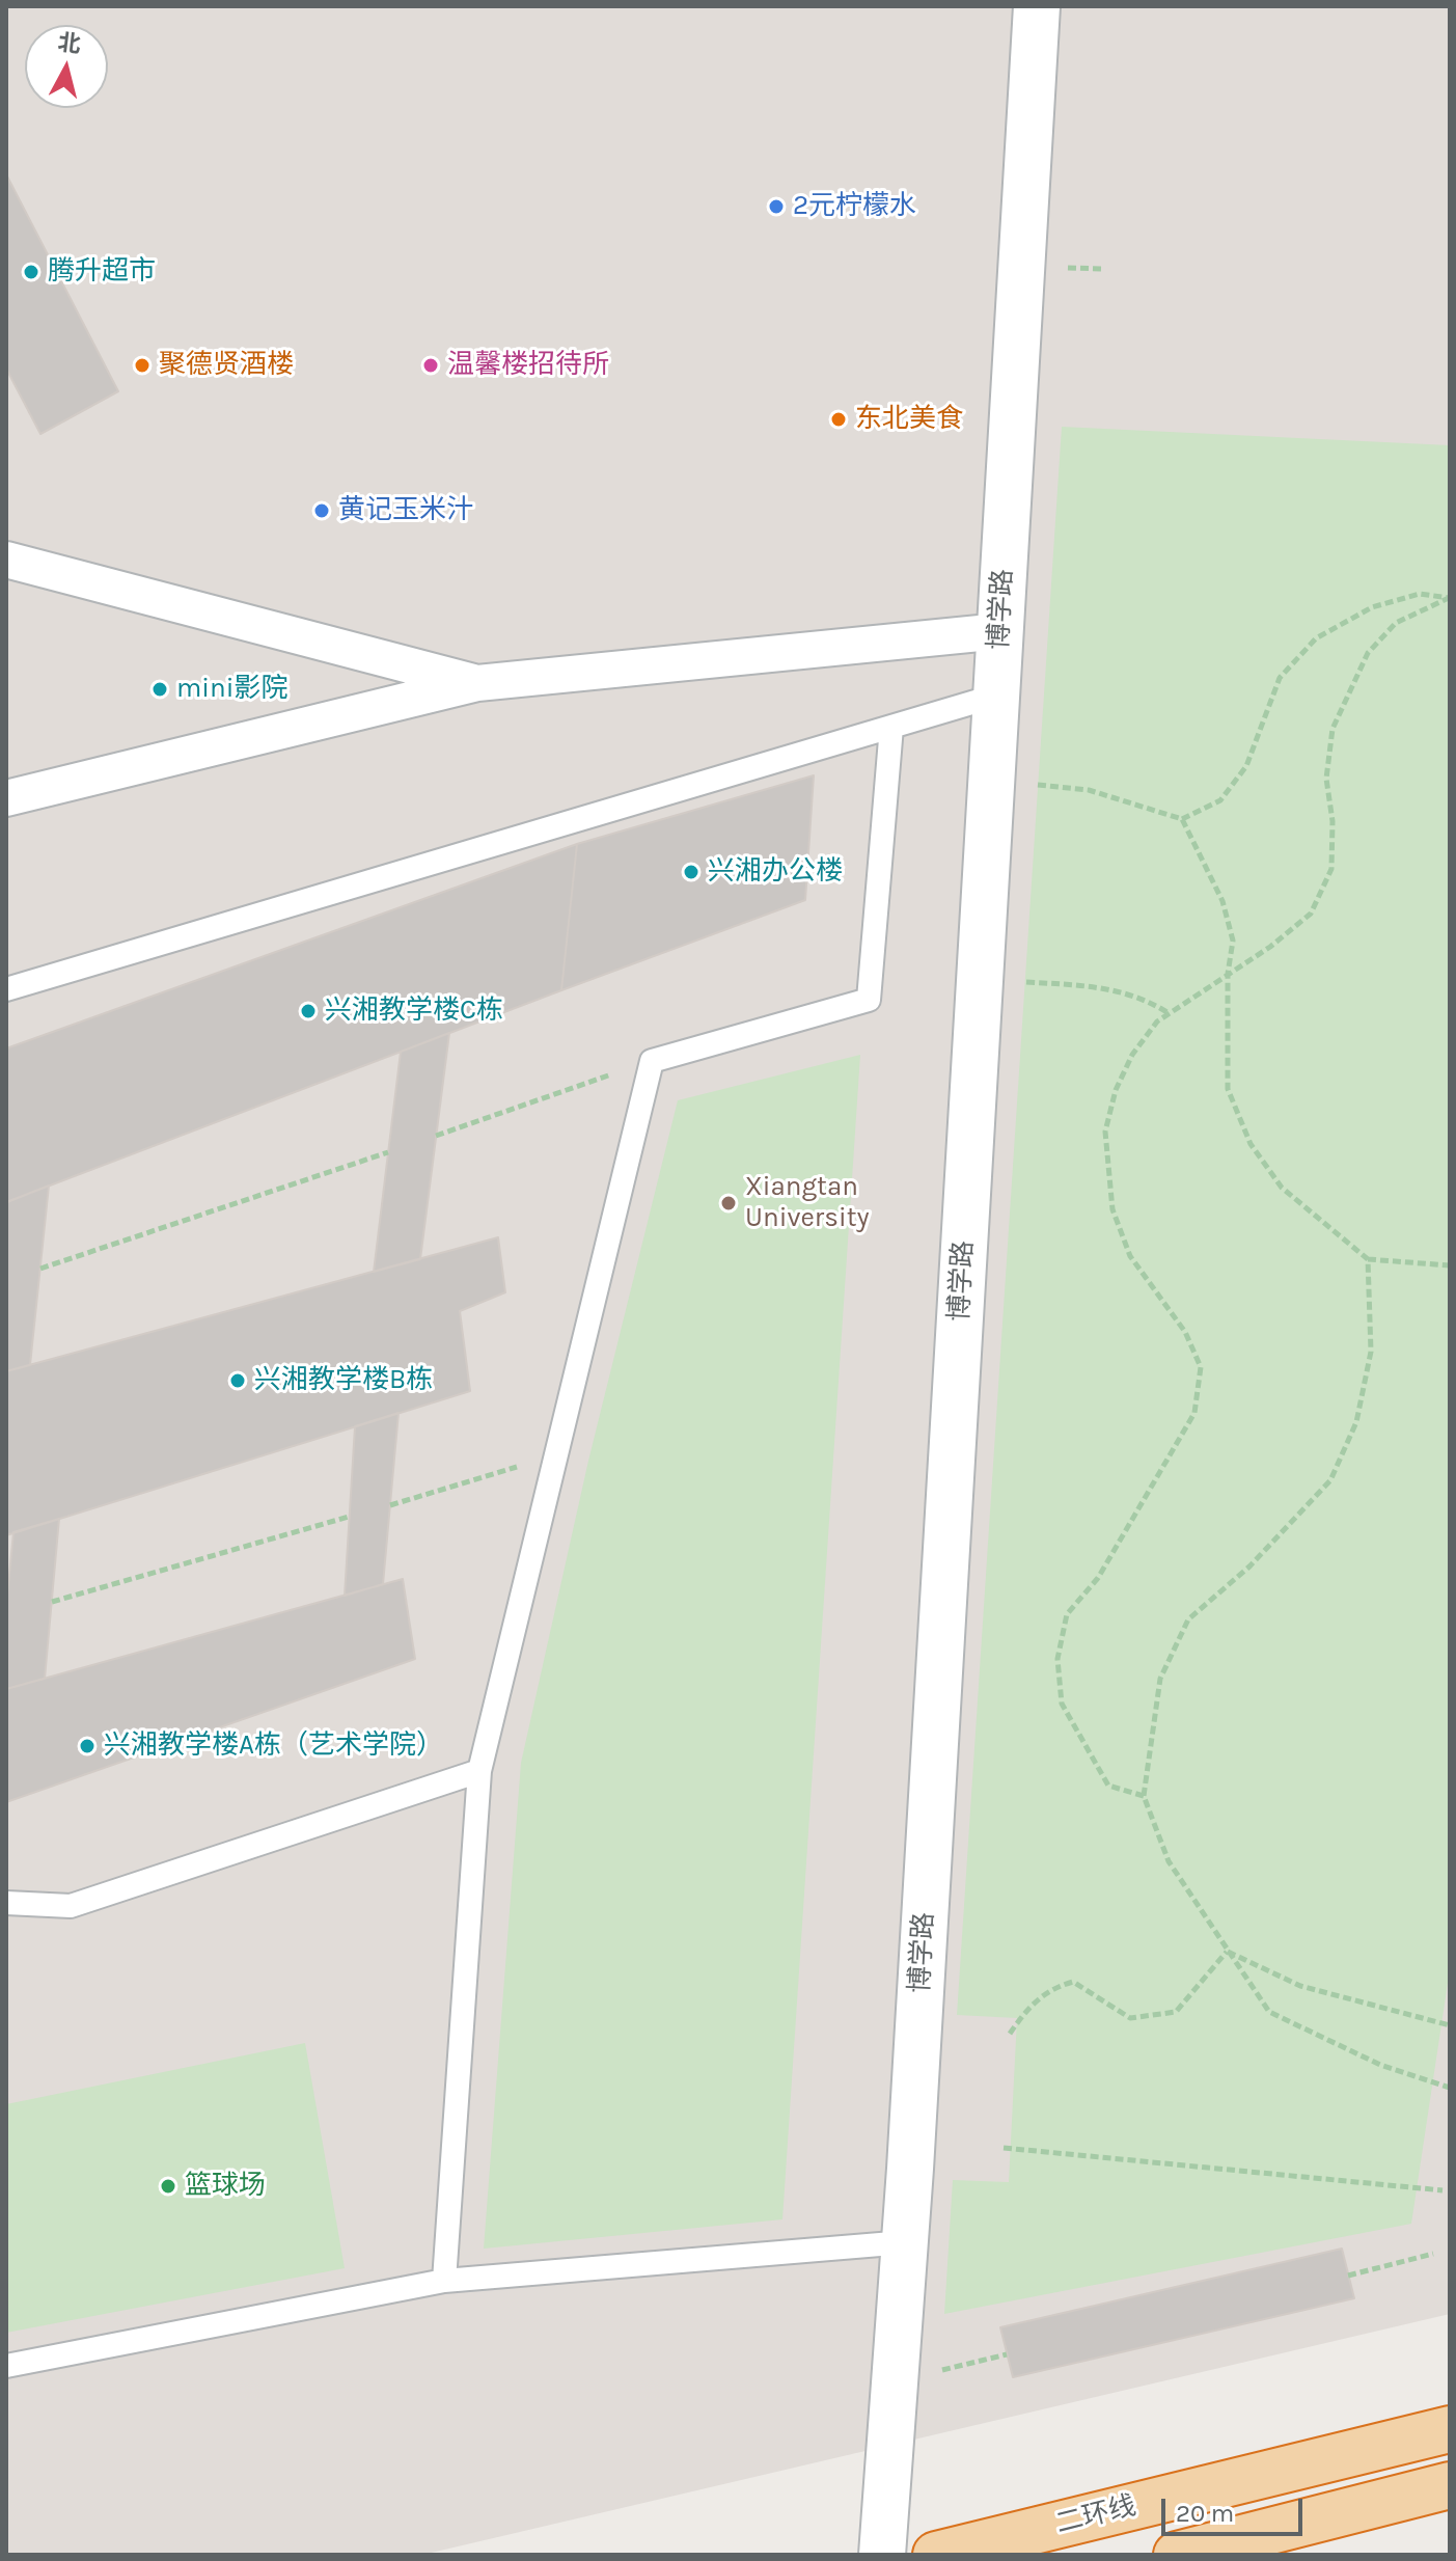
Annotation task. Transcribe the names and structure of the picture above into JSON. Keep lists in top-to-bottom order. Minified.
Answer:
{"streets":{"highway":["二环线"],"street":["博学路"]},"places":["2元柠檬水","腾升超市","聚德贤酒楼","温馨楼招待所","东北美食","黄记玉米汁","mini影院","兴湘办公楼","兴湘教学楼C栋","Xiangtan University","兴湘教学楼B栋","兴湘教学楼A栋（艺术学院）","篮球场"],"scale_bar":"20 m","north":"top"}
